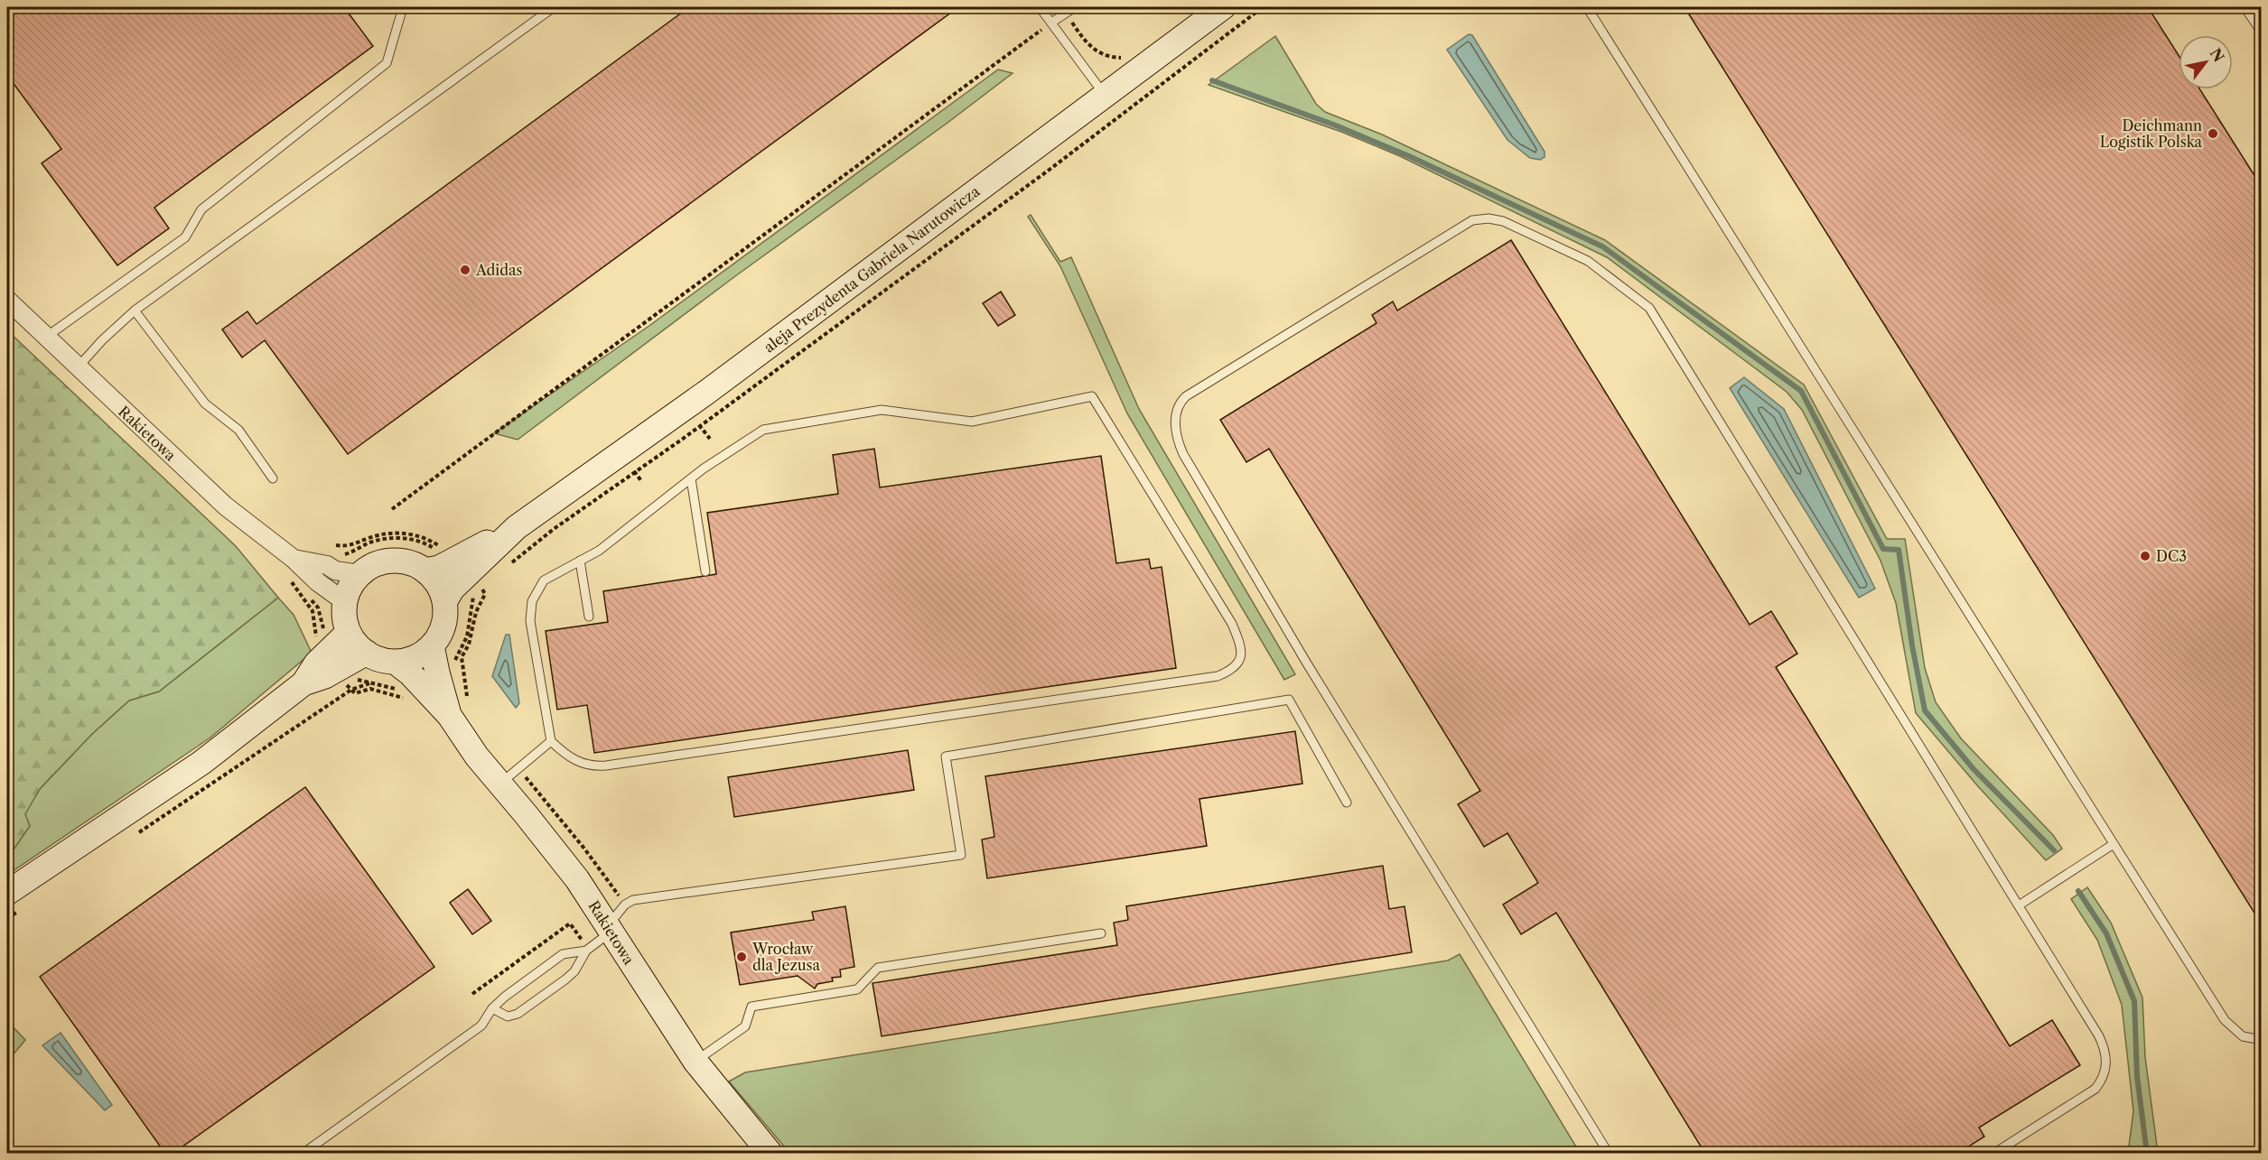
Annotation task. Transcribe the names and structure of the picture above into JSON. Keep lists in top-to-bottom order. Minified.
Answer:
{"streets":{"street":["aleja Prezydenta Gabriela Narutowicza","Rakietowa"]},"crossings":[["aleja Prezydenta Gabriela Narutowicza","Rakietowa"]],"places":["Deichmann Logistik Polska","Adidas","DC3","Wrocław dla Jezusa"],"north":"top right"}
